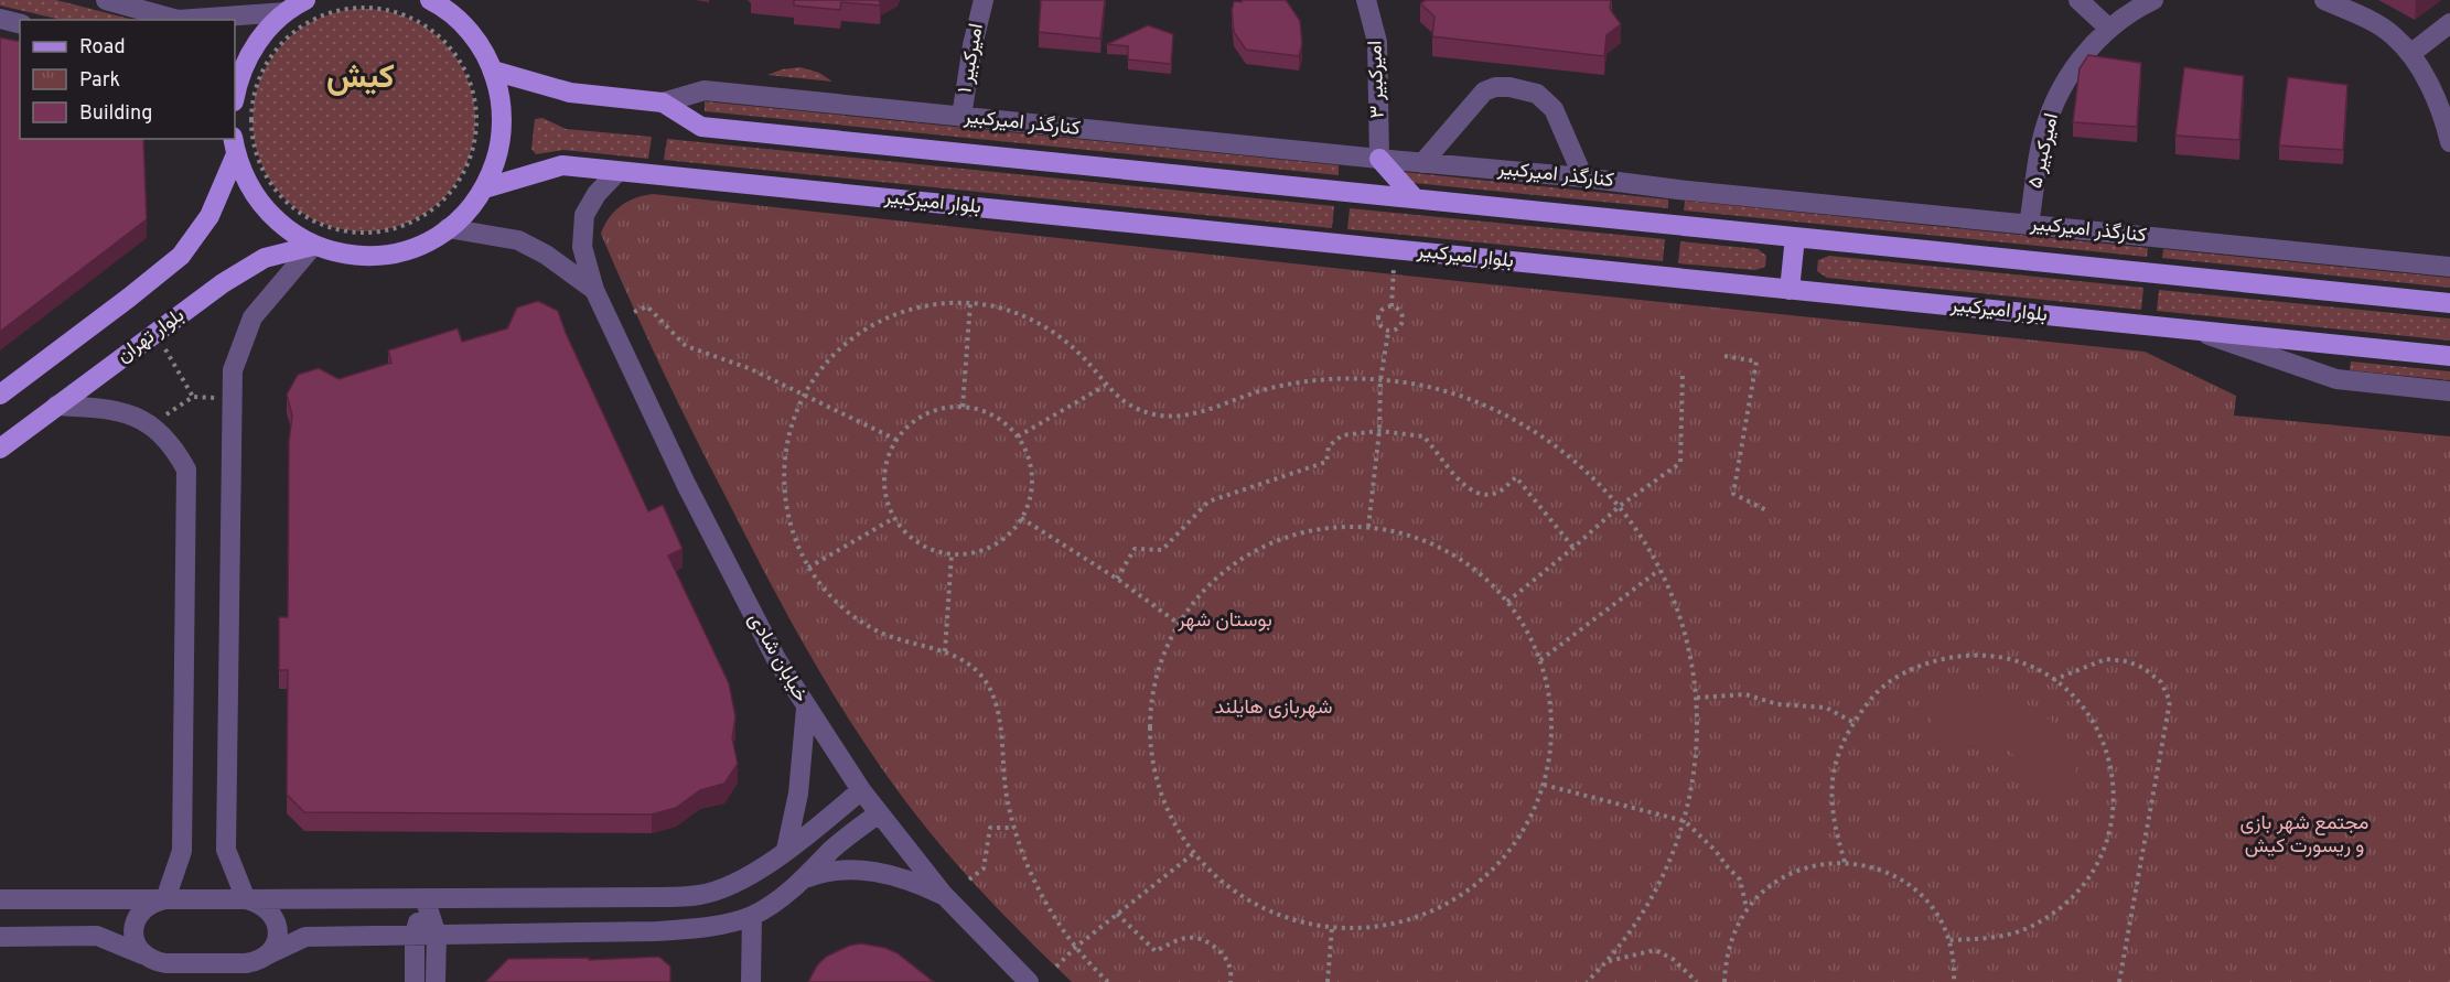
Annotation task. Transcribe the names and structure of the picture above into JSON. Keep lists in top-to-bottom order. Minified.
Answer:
{"streets":{"main road":["بلوار امیرکبیر","بلوار تهران"],"street":["امیرکبیر ۱","امیرکبیر ۳","کنارگذر امیرکبیر","امیرکبیر ۵","خیابان شادی"]},"crossings":[["امیرکبیر ۱","کنارگذر امیرکبیر"],["امیرکبیر ۳","کنارگذر امیرکبیر"],["کنارگذر امیرکبیر","امیرکبیر ۵"],["بلوار امیرکبیر","خیابان شادی"]],"districts":["كيش"],"parks":["بوستان شهر","شهربازی هایلند","مجتمع شهر بازی و ریسورت کیش"],"legend":["Road","Park","Building"]}
